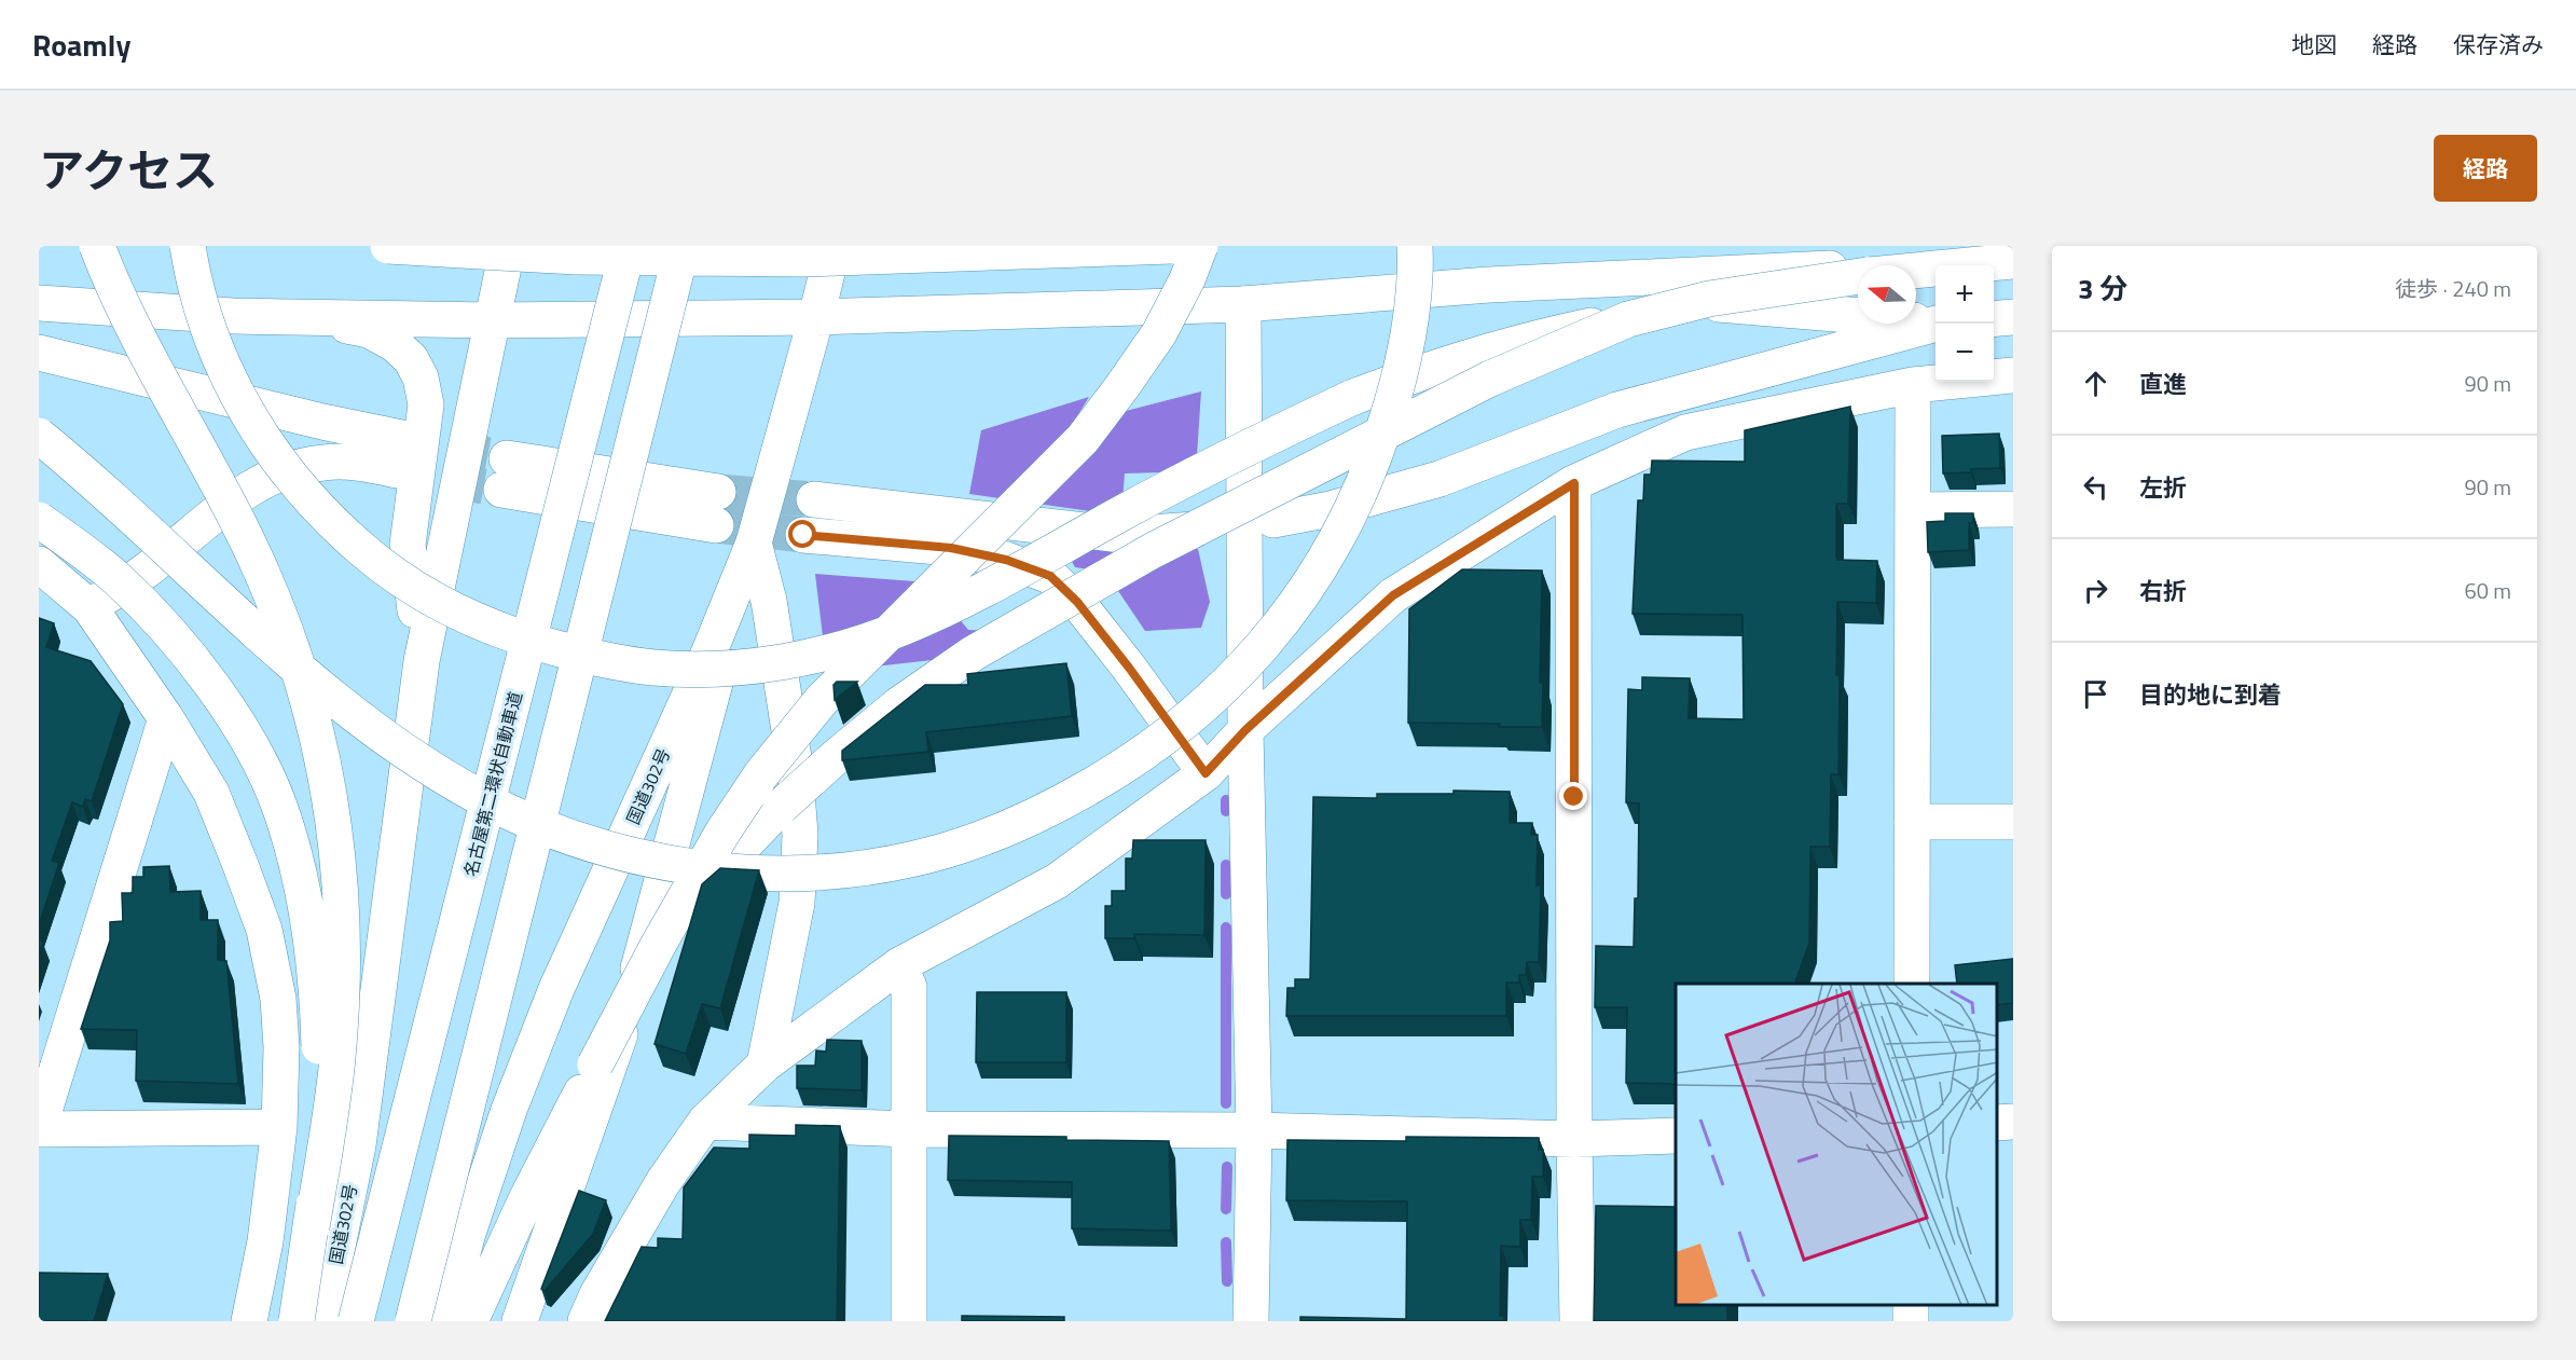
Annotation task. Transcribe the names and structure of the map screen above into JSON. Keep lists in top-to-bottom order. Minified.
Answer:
{"streets":{"main road":["名古屋第二環状自動車道","国道302号"]},"north":"left","page":{"header":"Roamly","nav":["地図","経路","保存済み"],"title":"アクセス","buttons":"経路","heading":["3 分","徒歩 · 240 m"],"map_buttons":["+","−"],"list":[["直進","90 m"],["左折","90 m"],["右折","60 m"],"目的地に到着"]}}
